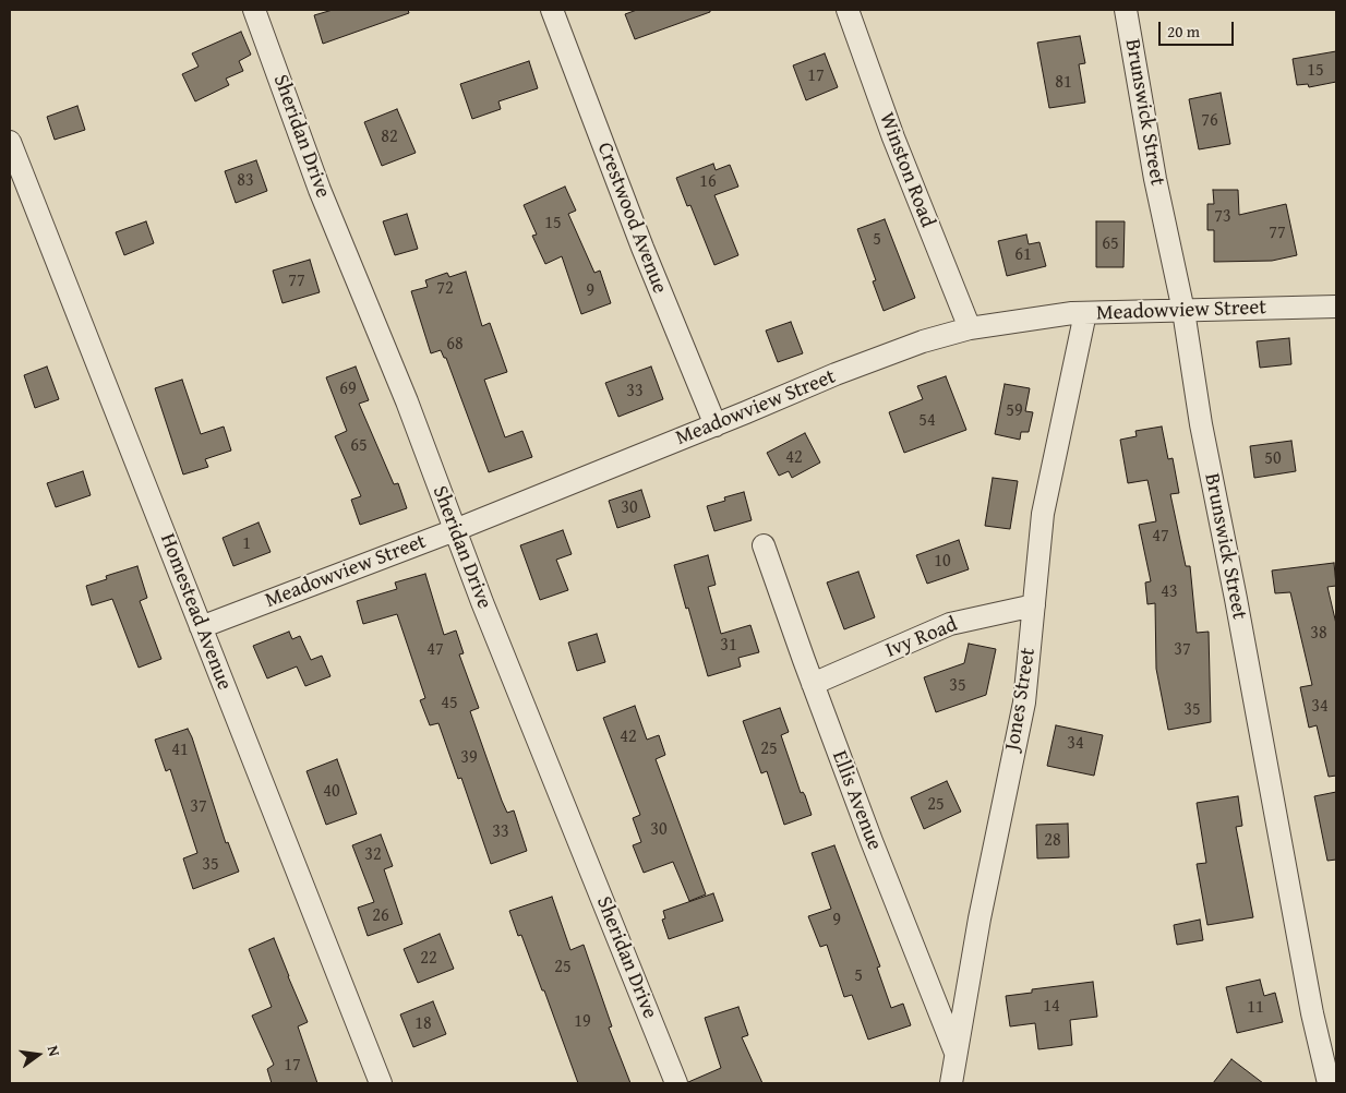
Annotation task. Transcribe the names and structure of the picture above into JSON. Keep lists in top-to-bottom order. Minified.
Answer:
{"streets":{"street":["Brunswick Street","Sheridan Drive","Winston Road","Crestwood Avenue","Meadowview Street","Homestead Avenue","Ivy Road","Jones Street","Ellis Avenue"]},"crossings":[["Brunswick Street","Meadowview Street"],["Sheridan Drive","Meadowview Street"],["Winston Road","Meadowview Street"],["Crestwood Avenue","Meadowview Street"],["Meadowview Street","Homestead Avenue"],["Meadowview Street","Jones Street"],["Ivy Road","Jones Street"],["Ivy Road","Ellis Avenue"],["Jones Street","Ellis Avenue"]],"house_numbers":["15","17","81","76","82","83","16","73","15","77","5","65","61","77","72","9","68","69","33","59","54","65","42","50","30","47","1","10","43","38","31","47","37","35","45","34","35","42","34","25","41","39","40","25","37","30","33","28","32","35","26","9","22","25","5","14","11","19","18","17"],"scale_bar":"20 m","north":"right"}
